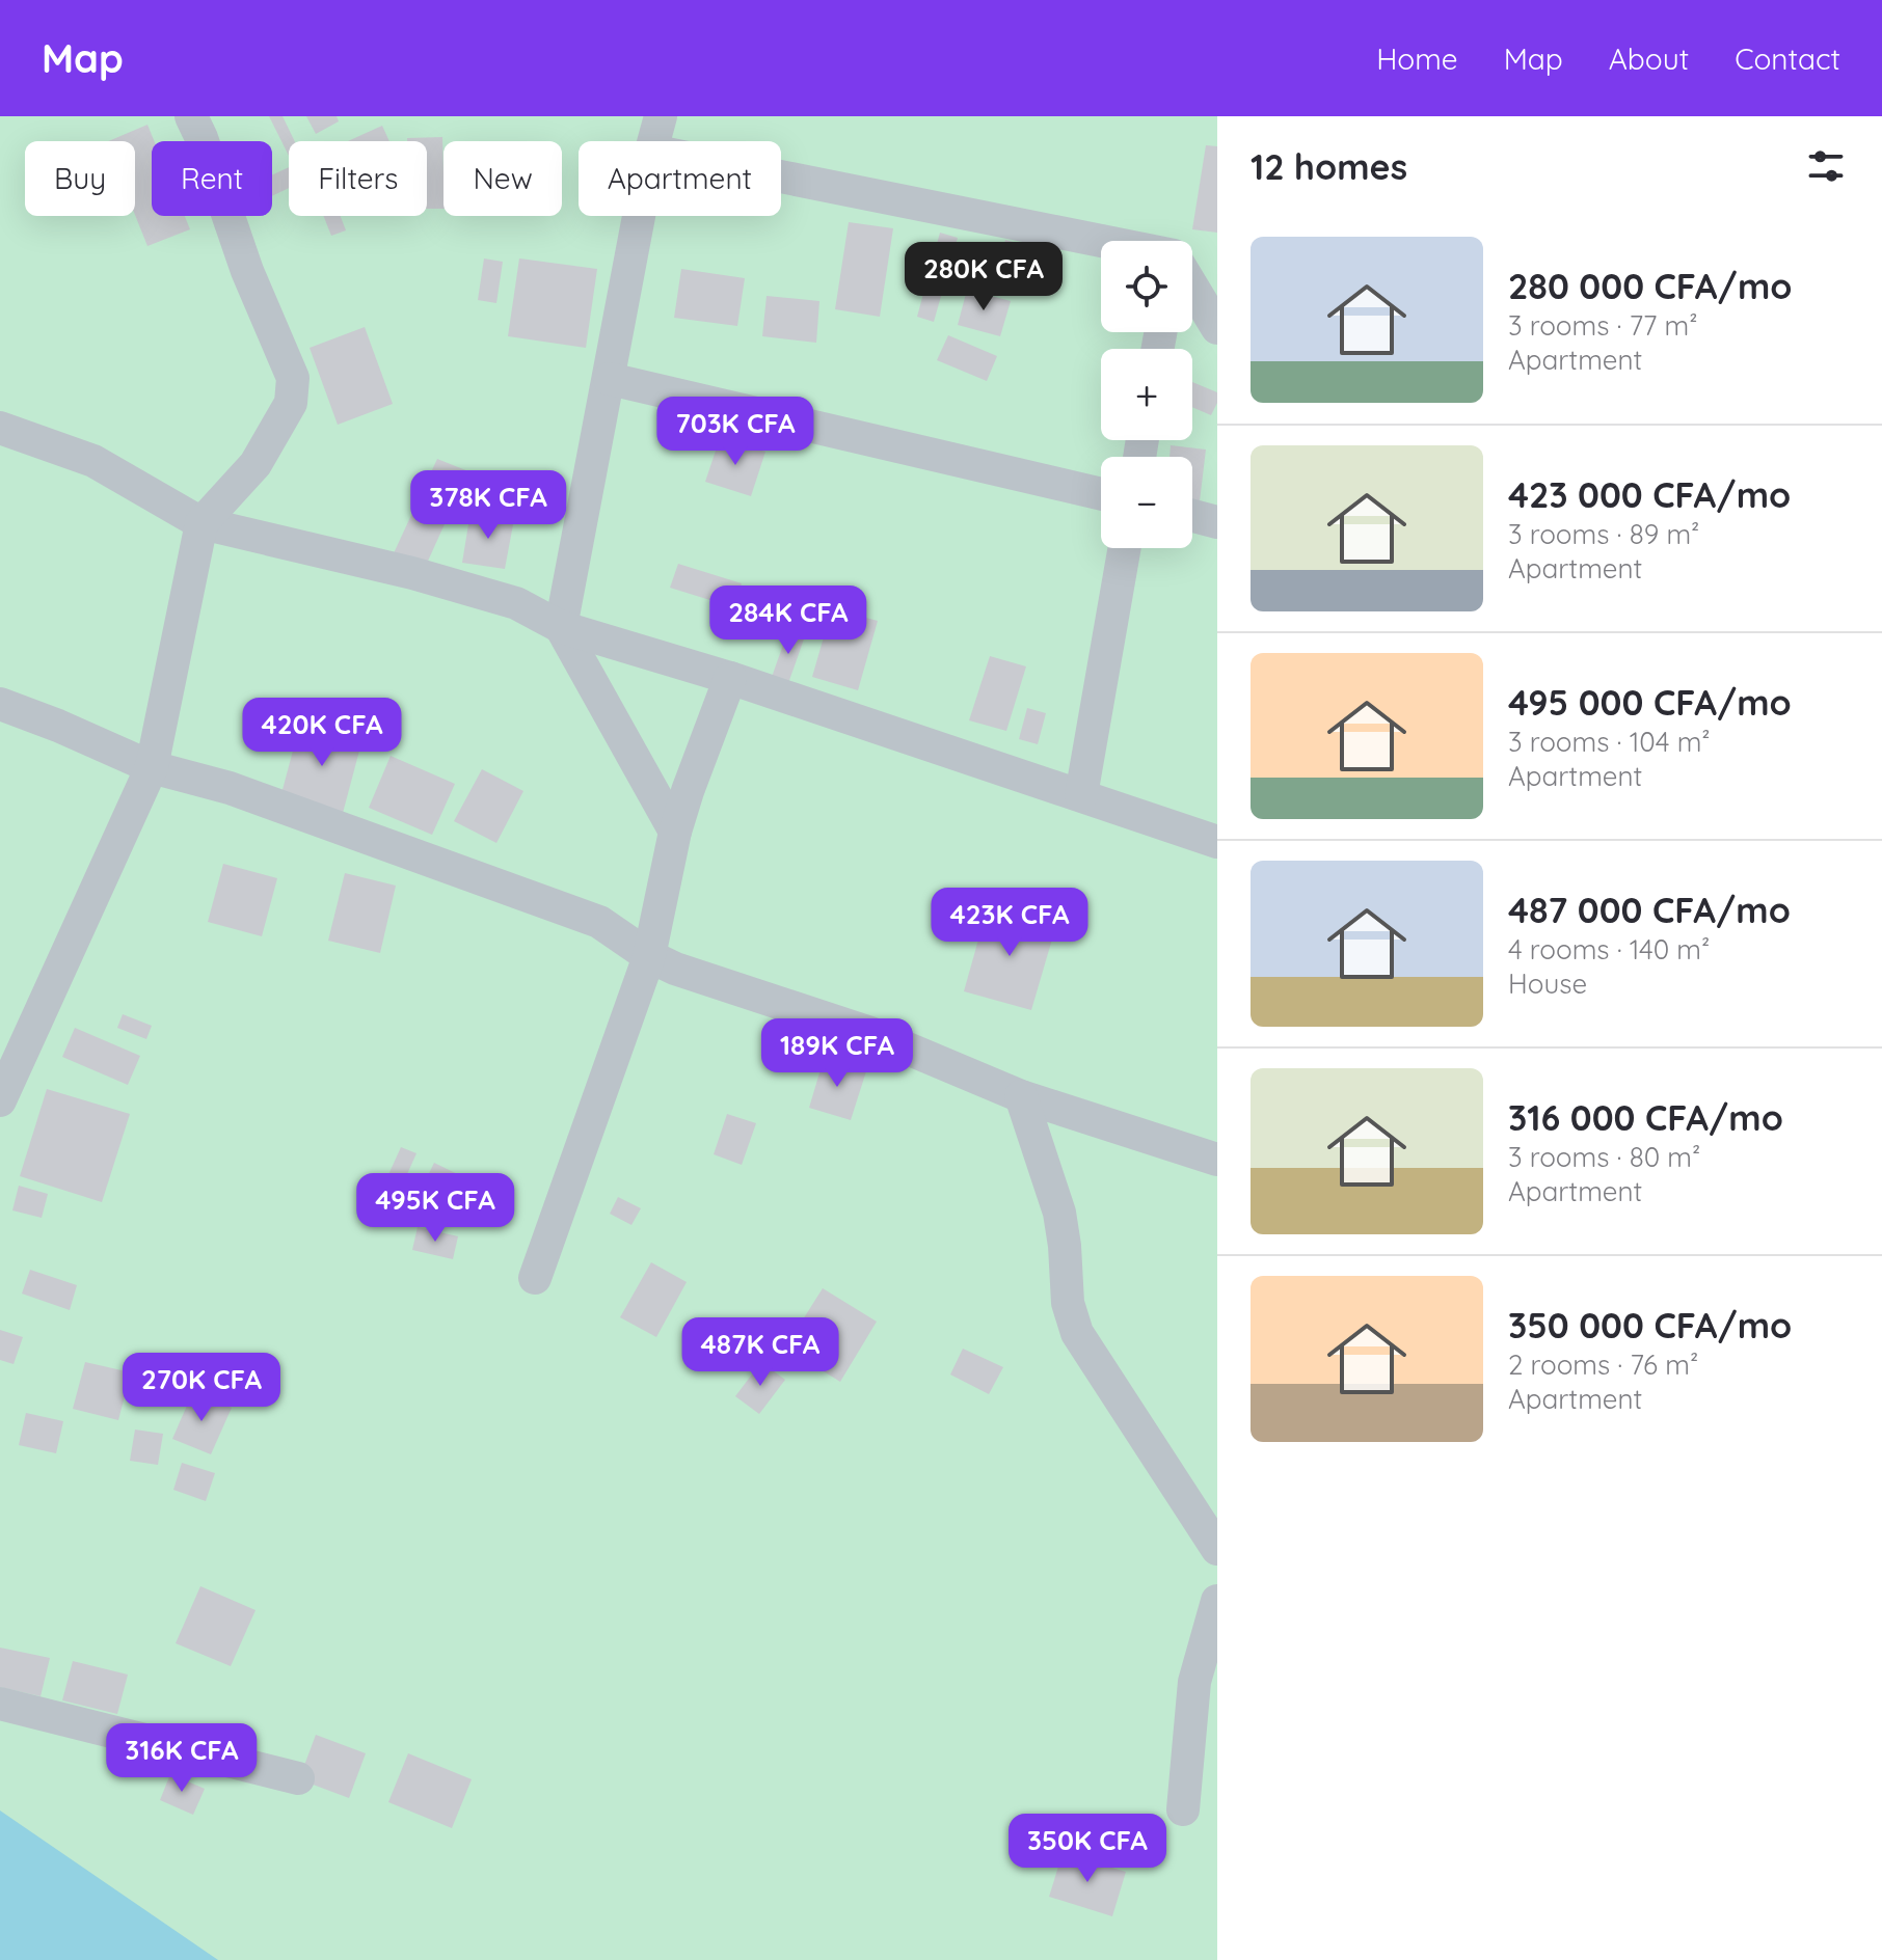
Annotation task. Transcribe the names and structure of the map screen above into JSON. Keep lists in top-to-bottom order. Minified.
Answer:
{"page":{"header":"Map","nav":["Home","Map","About","Contact"],"heading":"12 homes","chip":["Buy","Rent","Filters","New","Apartment"],"list":[{"name":"280 000 CFA/mo","note":"3 rooms · 77 m² · Apartment"},{"name":"423 000 CFA/mo","note":"3 rooms · 89 m² · Apartment"},{"name":"495 000 CFA/mo","note":"3 rooms · 104 m² · Apartment"},{"name":"487 000 CFA/mo","note":"4 rooms · 140 m² · House"},{"name":"316 000 CFA/mo","note":"3 rooms · 80 m² · Apartment"},{"name":"350 000 CFA/mo","note":"2 rooms · 76 m² · Apartment"}],"map_buttons":["+","−"],"price":["280K CFA","703K CFA","378K CFA","284K CFA","420K CFA","423K CFA","189K CFA","495K CFA","487K CFA","270K CFA","316K CFA","350K CFA"]}}
